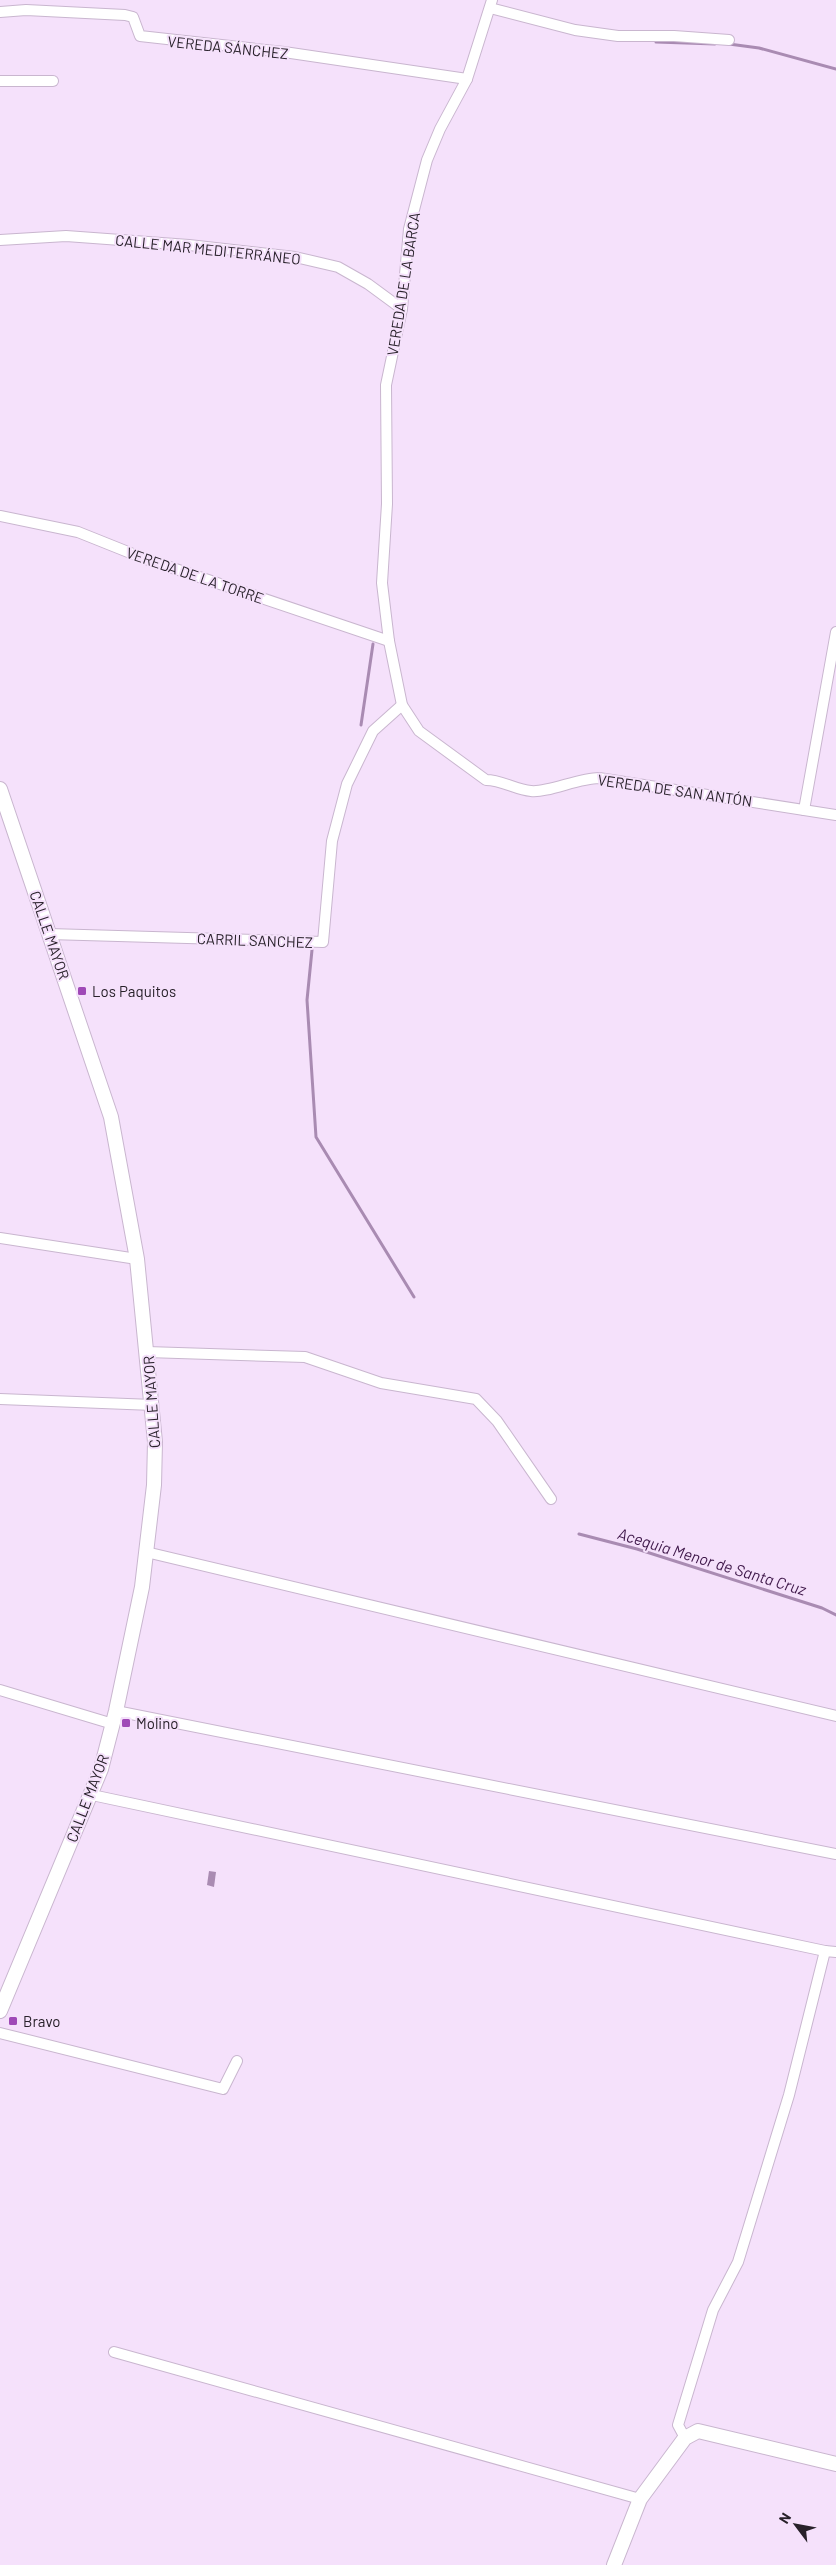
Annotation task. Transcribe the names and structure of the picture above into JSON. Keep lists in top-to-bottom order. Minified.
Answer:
{"streets":{"main road":["CALLE MAYOR"],"street":["VEREDA SÁNCHEZ","CALLE MAR MEDITERRÁNEO","VEREDA DE LA BARCA","VEREDA DE LA TORRE","VEREDA DE SAN ANTÓN","CARRIL SANCHEZ"]},"crossings":[["VEREDA SÁNCHEZ","VEREDA DE LA BARCA"],["CALLE MAR MEDITERRÁNEO","VEREDA DE LA BARCA"],["VEREDA DE LA BARCA","VEREDA DE LA TORRE"],["VEREDA DE LA BARCA","VEREDA DE SAN ANTÓN"],["VEREDA DE LA TORRE","VEREDA DE SAN ANTÓN"],["VEREDA DE SAN ANTÓN","CARRIL SANCHEZ"],["CALLE MAYOR","CARRIL SANCHEZ"]],"water":["Acequia Menor de Santa Cruz"],"places":{"transit":["Los Paquitos","Molino","Bravo"]},"north":"top left"}
